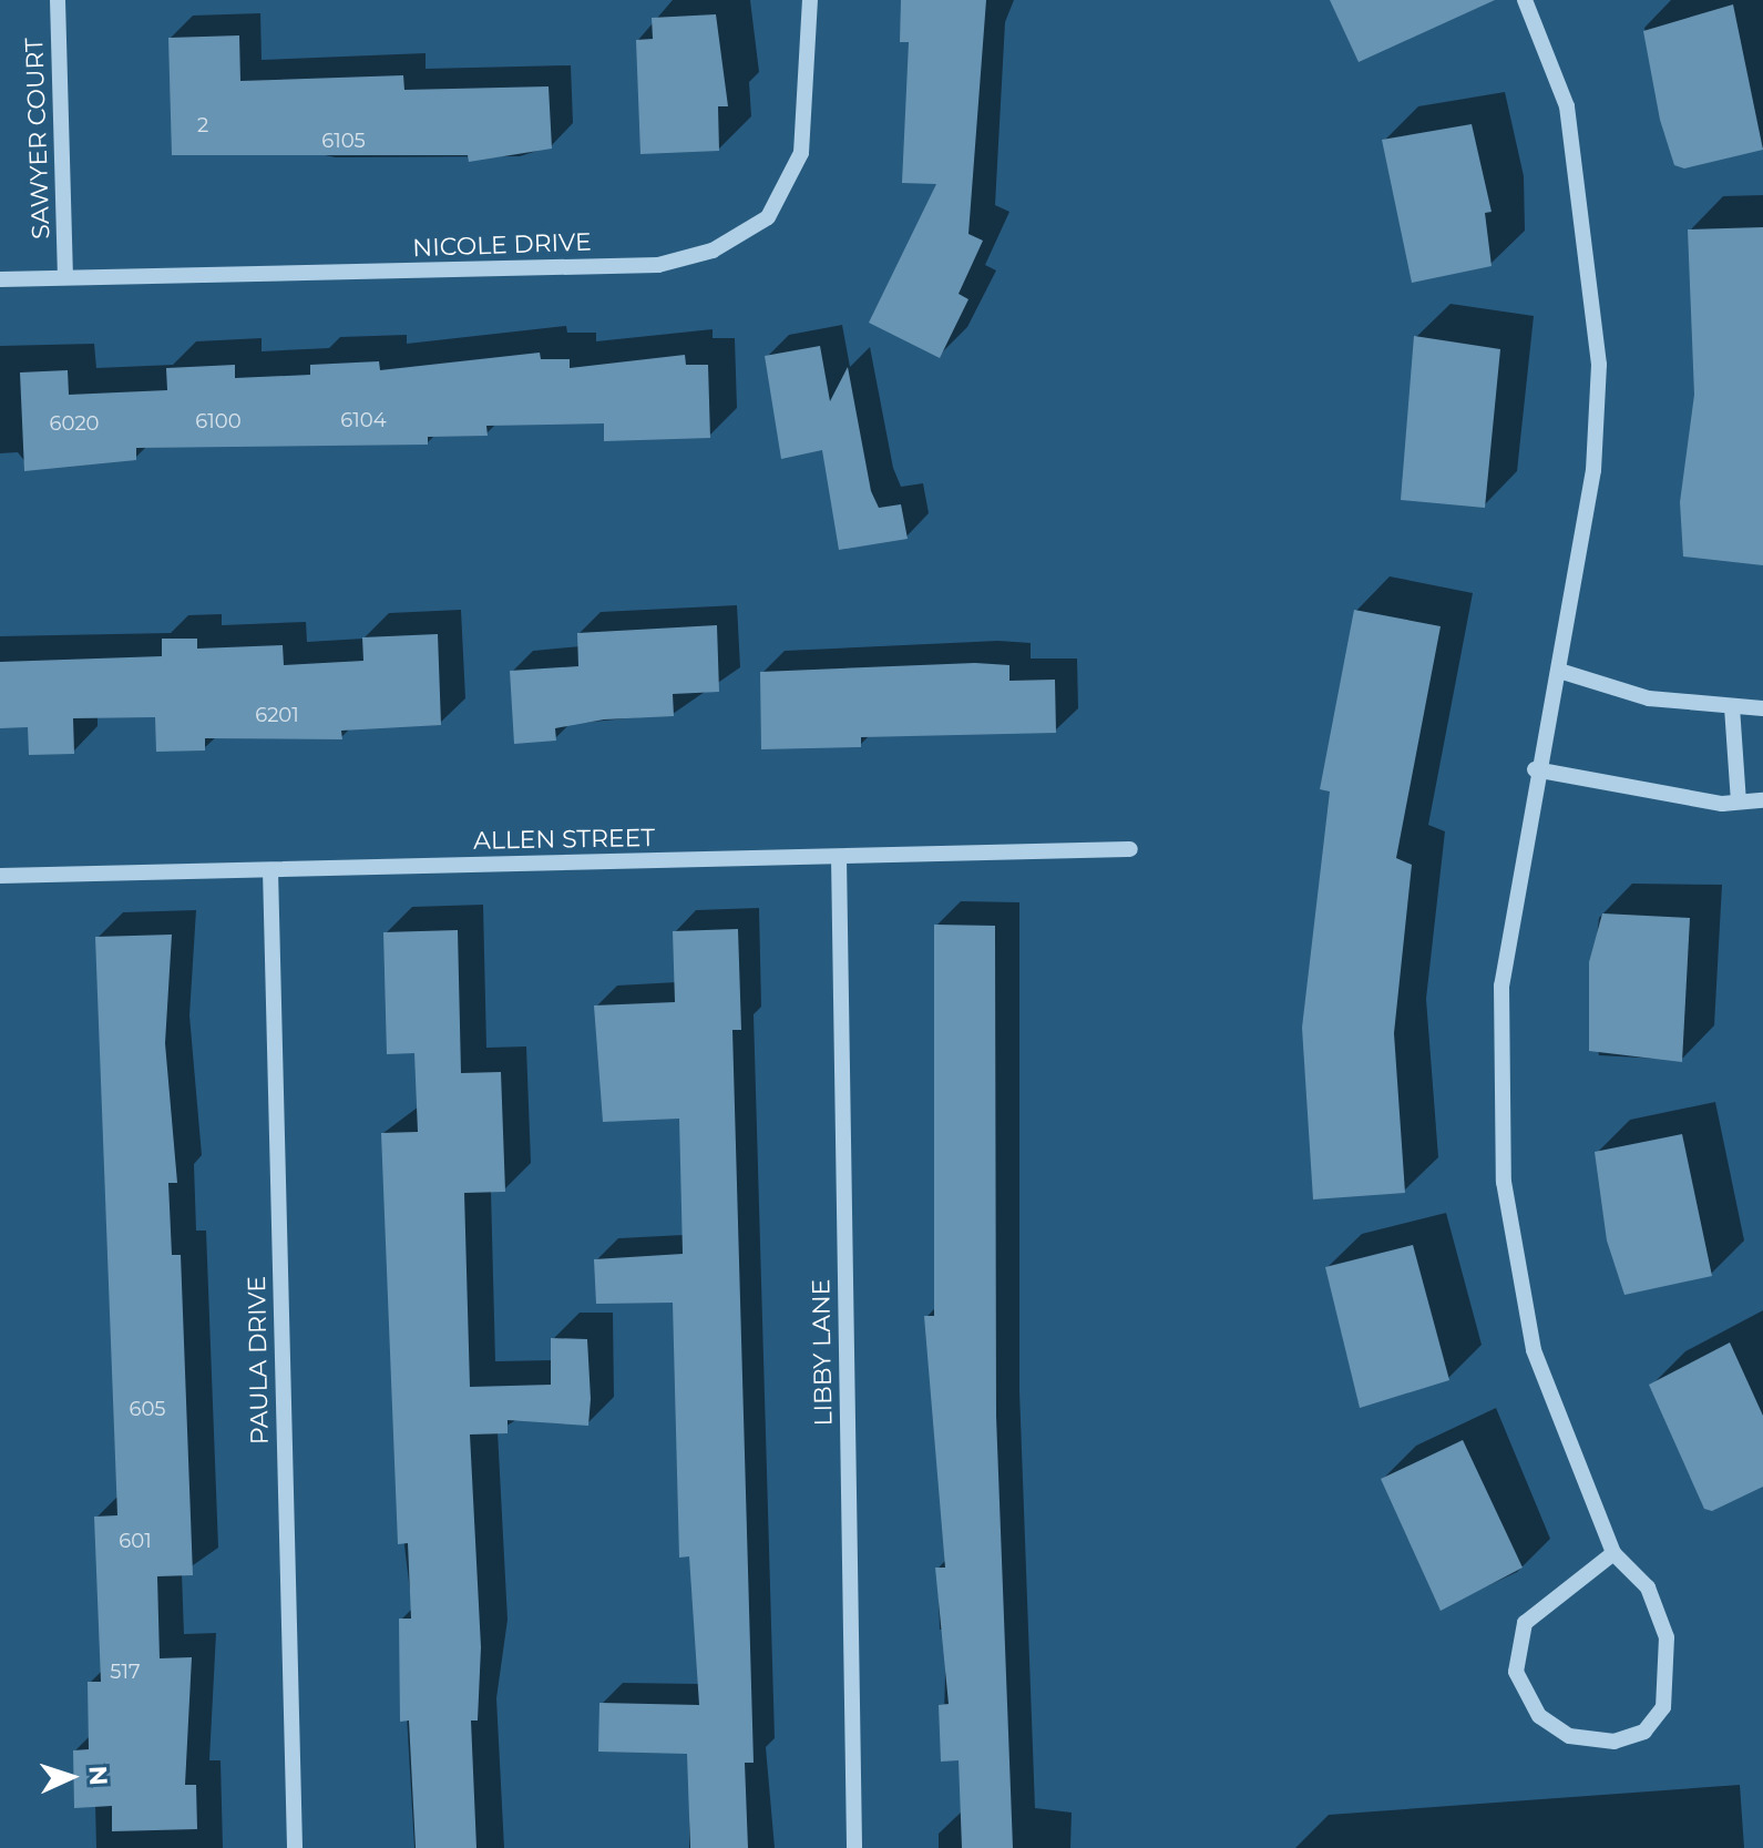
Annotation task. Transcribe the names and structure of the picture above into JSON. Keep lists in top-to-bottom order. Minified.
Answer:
{"streets":{"street":["SAWYER COURT","NICOLE DRIVE","ALLEN STREET","LIBBY LANE","PAULA DRIVE"]},"crossings":[["SAWYER COURT","NICOLE DRIVE"],["ALLEN STREET","LIBBY LANE"],["ALLEN STREET","PAULA DRIVE"]],"house_numbers":["2","6105","6104","6100","6020","6201","605","601","517"],"north":"right"}
